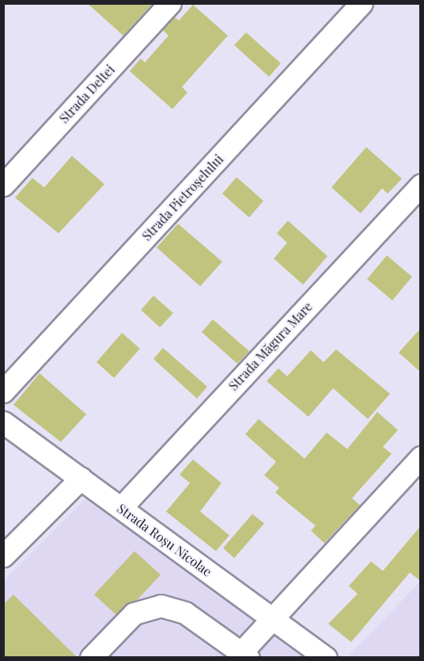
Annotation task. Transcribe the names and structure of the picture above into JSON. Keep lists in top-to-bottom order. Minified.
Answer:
{"streets":{"street":["Strada Deltei","Strada Pietroșelului","Strada Măgura Mare","Strada Roșu Nicolae"]},"crossings":[["Strada Măgura Mare","Strada Roșu Nicolae"]]}
